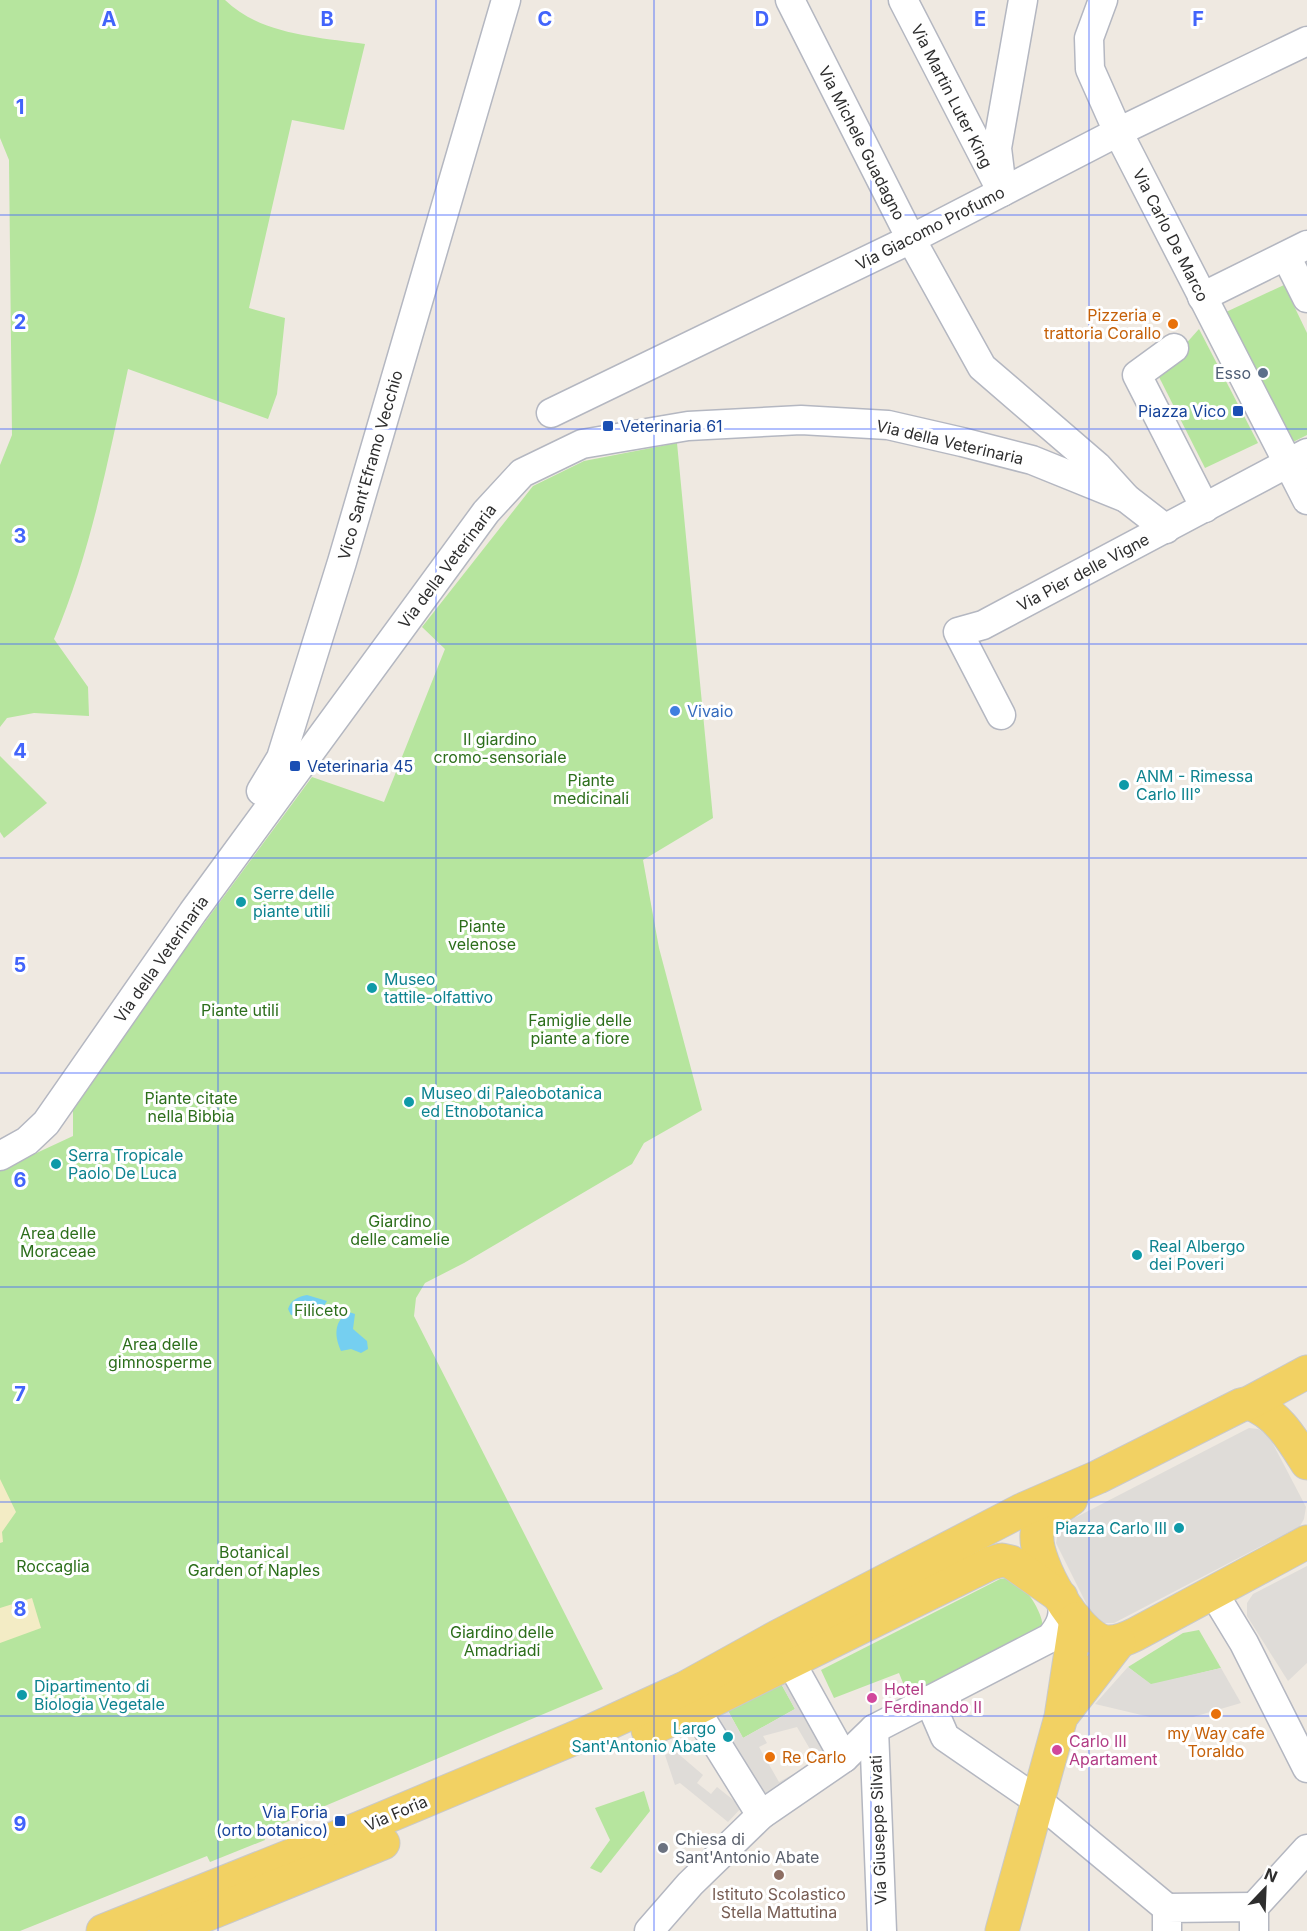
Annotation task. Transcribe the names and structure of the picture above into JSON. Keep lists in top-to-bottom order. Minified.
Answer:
{"streets":{"main road":["Via Foria"],"street":["Via Martin Luter King","Via Michele Guadagno","Via Giacomo Profumo","Via Carlo De Marco","Via della Veterinaria","Vico Sant'Eframo Vecchio","Via Pier delle Vigne","Via Giuseppe Silvati"]},"crossings":[["Via Martin Luter King","Via Giacomo Profumo"],["Via Michele Guadagno","Via Giacomo Profumo"],["Via Michele Guadagno","Via della Veterinaria"],["Via Giacomo Profumo","Via Carlo De Marco"],["Via Carlo De Marco","Via Pier delle Vigne"],["Via della Veterinaria","Vico Sant'Eframo Vecchio"]],"parks":["Il giardino cromo-sensoriale","Piante medicinali","Piante velenose","Piante utili","Famiglie delle piante a fiore","Piante citate nella Bibbia","Giardino delle camelie","Area delle Moraceae","Filiceto","Area delle gimnosperme","Botanical Garden of Naples","Roccaglia","Giardino delle Amadriadi"],"places":{"other":["Pizzeria e trattoria Corallo","Esso","Vivaio","ANM - Rimessa Carlo III°","Serre delle piante utili","Museo tattile-olfattivo","Museo di Paleobotanica ed Etnobotanica","Serra Tropicale Paolo De Luca","Real Albergo dei Poveri","Piazza Carlo III","Dipartimento di Biologia Vegetale","Hotel Ferdinando II","my Way cafe Toraldo","Largo Sant'Antonio Abate","Carlo III Apartament","Re Carlo","Chiesa di Sant'Antonio Abate","Istituto Scolastico Stella Mattutina"],"transit":["Piazza Vico","Veterinaria 61","Veterinaria 45","Via Foria (orto botanico)"]},"north":"top right","grid":{"columns":["A","B","C","D","E","F"],"rows":["1","2","3","4","5","6","7","8","9"]}}
